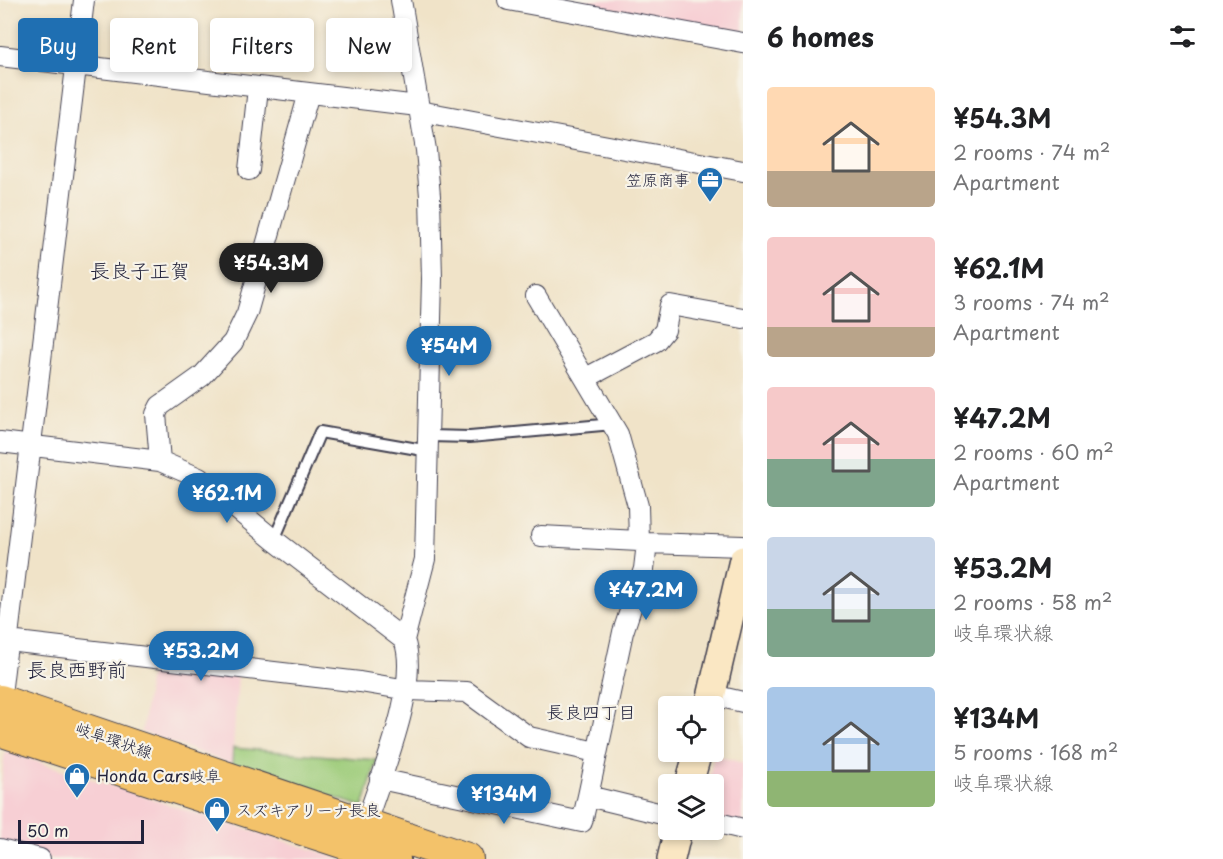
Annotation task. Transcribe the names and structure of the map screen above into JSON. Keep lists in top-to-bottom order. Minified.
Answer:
{"streets":{"main road":["岐阜環状線"]},"districts":["長良子正賀","長良西野前","長良四丁目"],"places":{"office":["笠原商事"],"shop":["Honda Cars岐阜","スズキアリーナ長良"]},"scale_bar":"50 m","page":{"heading":"6 homes","chip":["Buy","Rent","Filters","New"],"list":[{"name":"¥54.3M","note":"2 rooms · 74 m² · Apartment"},{"name":"¥62.1M","note":"3 rooms · 74 m² · Apartment"},{"name":"¥47.2M","note":"2 rooms · 60 m² · Apartment"},{"name":"¥53.2M","note":"2 rooms · 58 m² · 岐阜環状線"},{"name":"¥134M","note":"5 rooms · 168 m² · 岐阜環状線"}],"price":["¥54.3M","¥54M","¥62.1M","¥47.2M","¥53.2M","¥134M"],"scale":"50 m"}}
